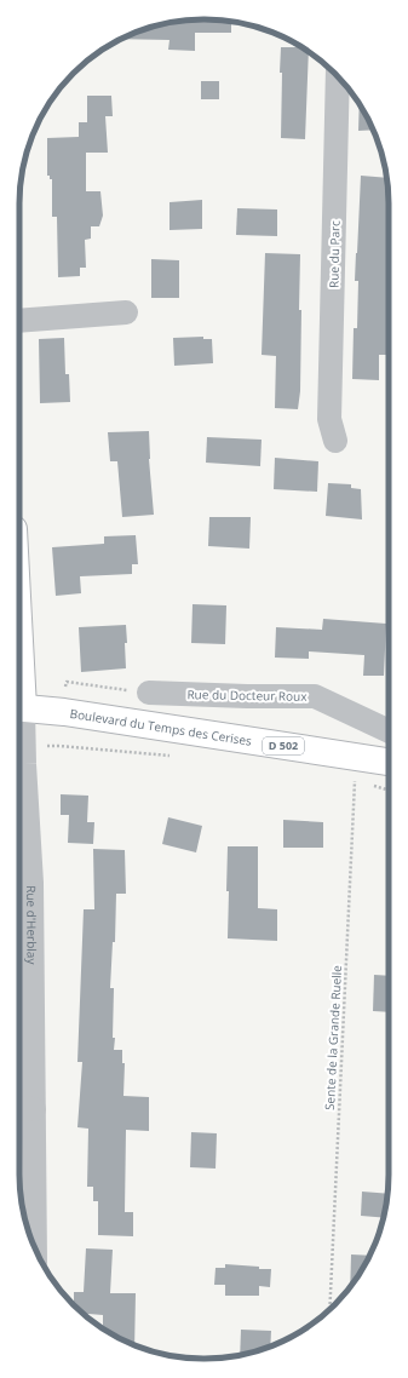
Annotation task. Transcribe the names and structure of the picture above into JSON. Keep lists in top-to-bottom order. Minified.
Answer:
{"streets":{"main road":["Boulevard du Temps des Cerises","D 502"],"street":["Rue du Parc","Rue du Docteur Roux","Rue d'Herblay"],"path":["Sente de la Grande Ruelle"]},"crossings":[["Boulevard du Temps des Cerises","Sente de la Grande Ruelle"]]}
